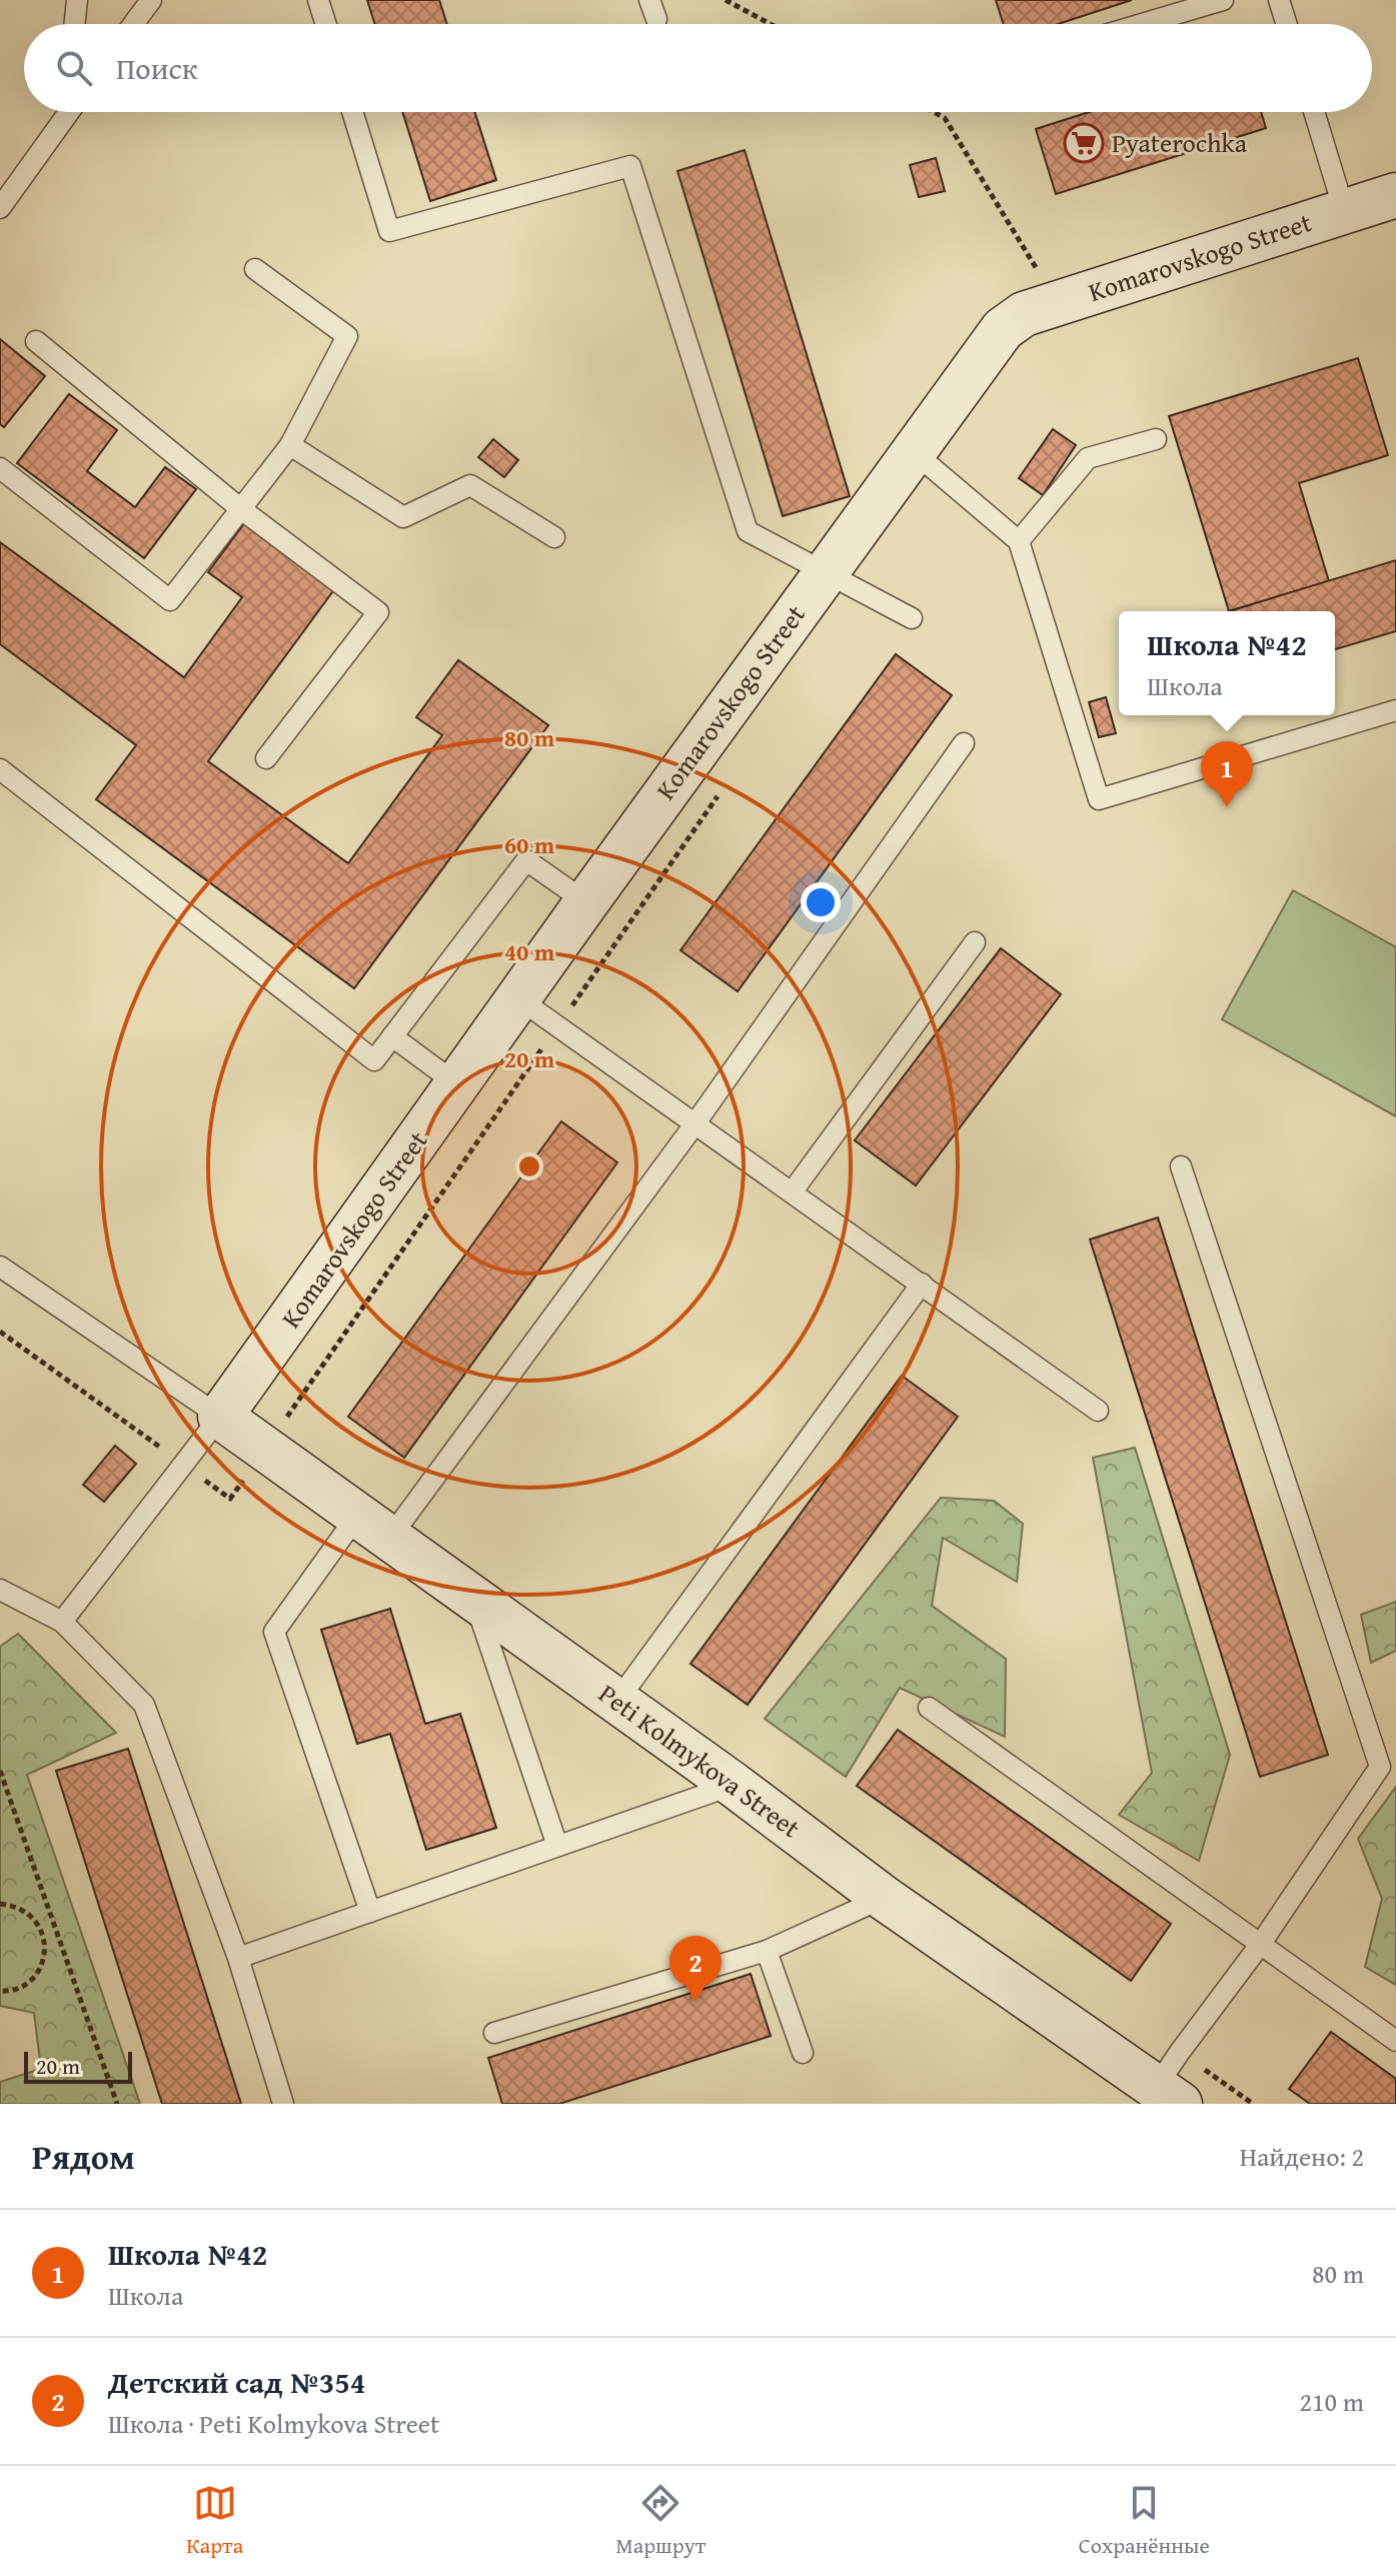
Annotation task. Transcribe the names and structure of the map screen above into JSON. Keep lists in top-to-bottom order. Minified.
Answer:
{"streets":{"street":["Komarovskogo Street","Peti Kolmykova Street"]},"crossings":[["Komarovskogo Street","Peti Kolmykova Street"]],"places":{"supermarket":["Pyaterochka"]},"scale_bar":"20 m","page":{"search":"Поиск","popup":["Школа №42","Школа"],"pins":["1","2"],"scale":"20 m","heading":["Рядом","Найдено: 2"],"list":[{"mark":"1","name":"Школа №42","note":"Школа","value":"80 m"},{"mark":"2","name":"Детский сад №354","note":"Школа · Peti Kolmykova Street","value":"210 m"}],"nav":["Карта","Маршрут","Сохранённые"]},"rings":["80 m","60 m","40 m","20 m"]}
